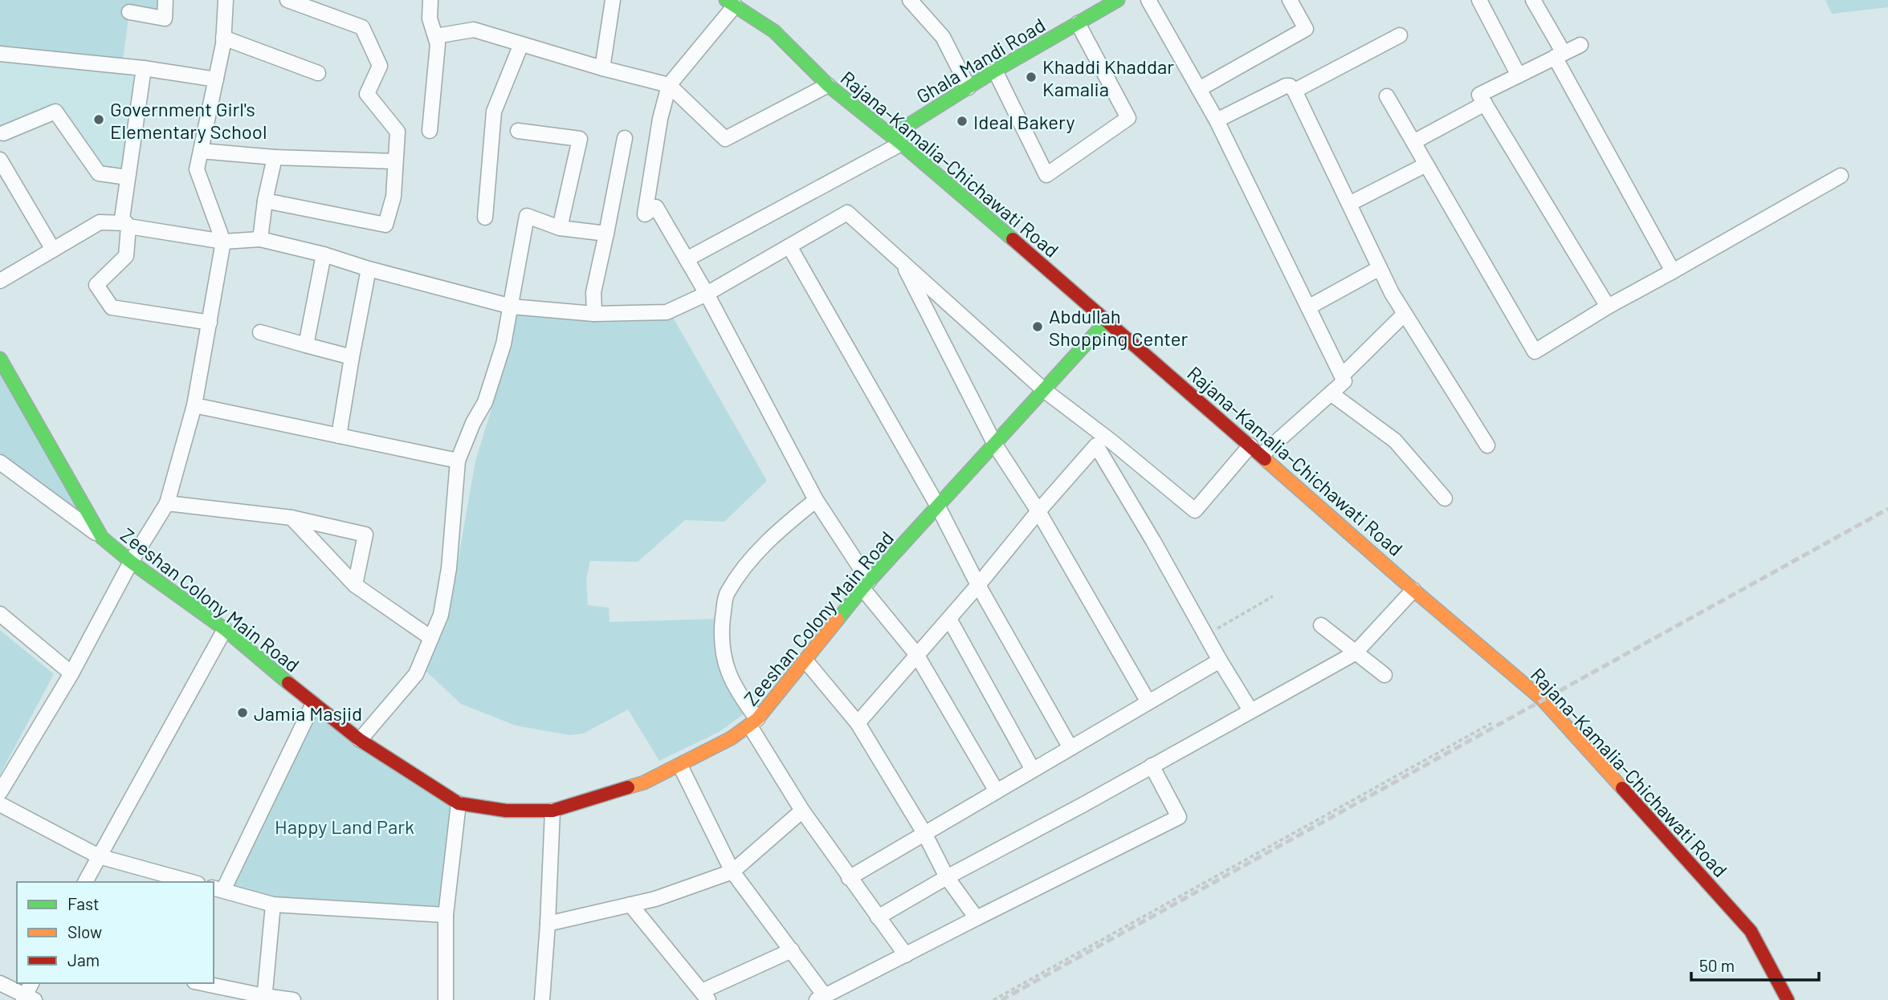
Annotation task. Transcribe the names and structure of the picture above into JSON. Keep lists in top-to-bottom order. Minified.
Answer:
{"streets":{"street":["Ghala Mandi Road","Rajana-Kamalia-Chichawati Road","Zeeshan Colony Main Road"]},"crossings":[["Ghala Mandi Road","Rajana-Kamalia-Chichawati Road"],["Rajana-Kamalia-Chichawati Road","Zeeshan Colony Main Road"]],"parks":["Happy Land Park"],"places":["Khaddi Khaddar Kamalia","Government Girl's Elementary School","Ideal Bakery","Abdullah Shopping Center","Jamia Masjid"],"legend":["Fast","Slow","Jam"],"scale_bar":"50 m"}
